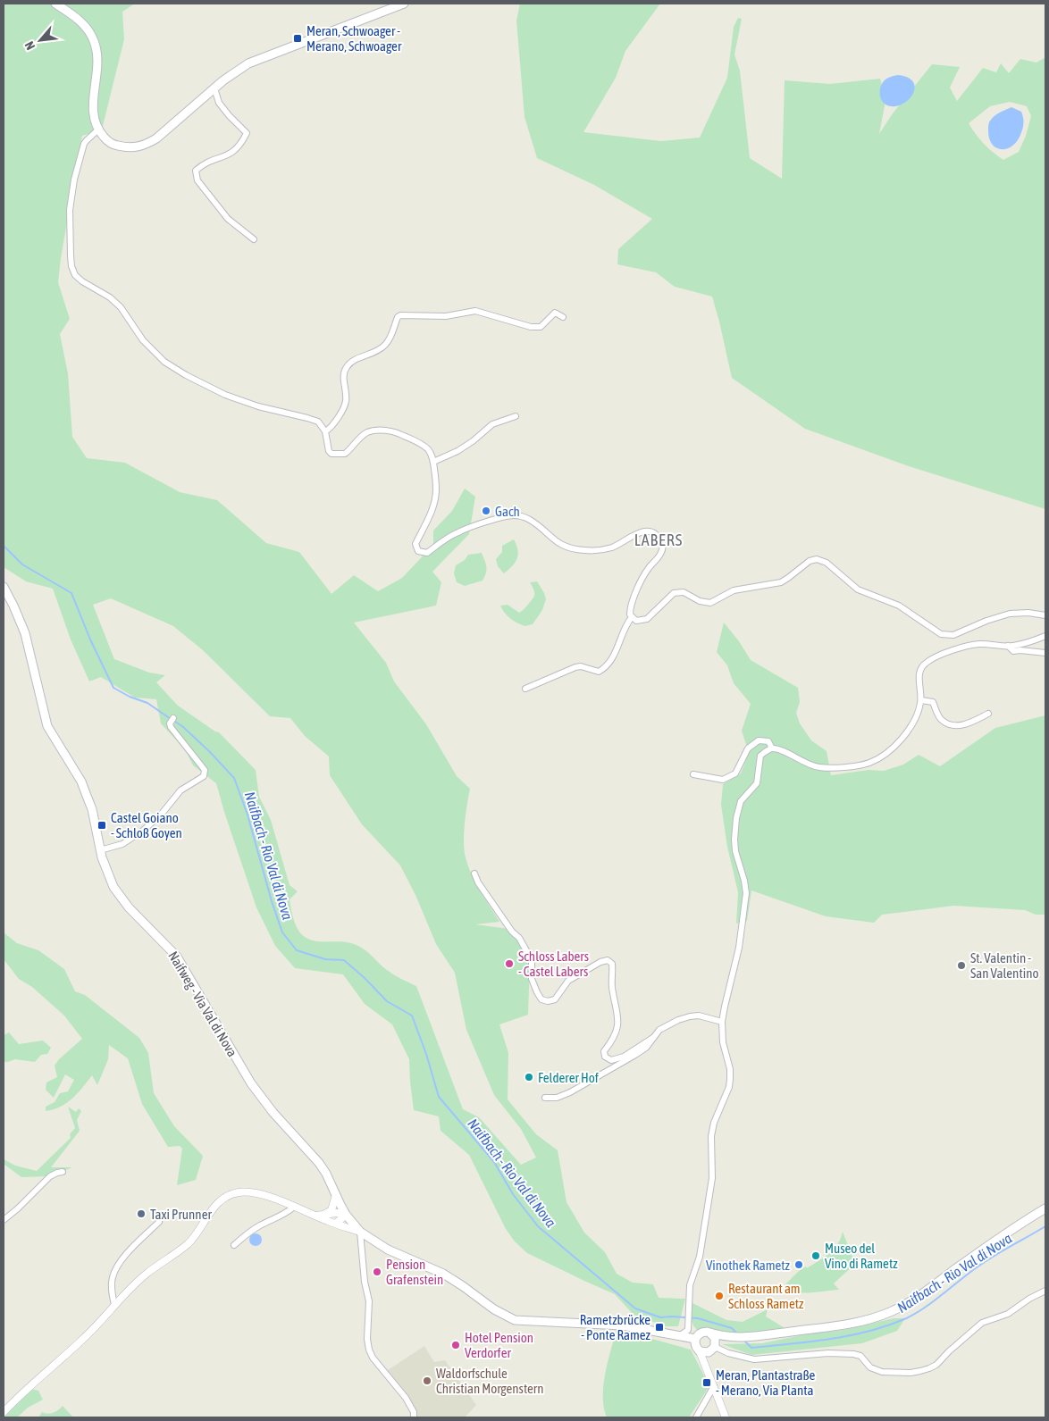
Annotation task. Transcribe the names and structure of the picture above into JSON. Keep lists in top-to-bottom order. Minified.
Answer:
{"streets":{"main road":["Naifweg - Via Val di Nova"]},"districts":["LABERS"],"water":["Naifbach - Rio Val di Nova"],"places":{"transit":["Meran, Schwoager - Merano, Schwoager","Castel Goiano - Schloß Goyen","Rametzbrücke - Ponte Ramez","Meran, Plantastraße - Merano, Via Planta"],"other":["Gach","Schloss Labers - Castel Labers","St. Valentin - San Valentino","Felderer Hof","Taxi Prunner","Museo del Vino di Rametz","Vinothek Rametz","Pension Grafenstein","Restaurant am Schloss Rametz","Hotel Pension Verdorfer","Waldorfschule Christian Morgenstern"]},"north":"bottom left"}
